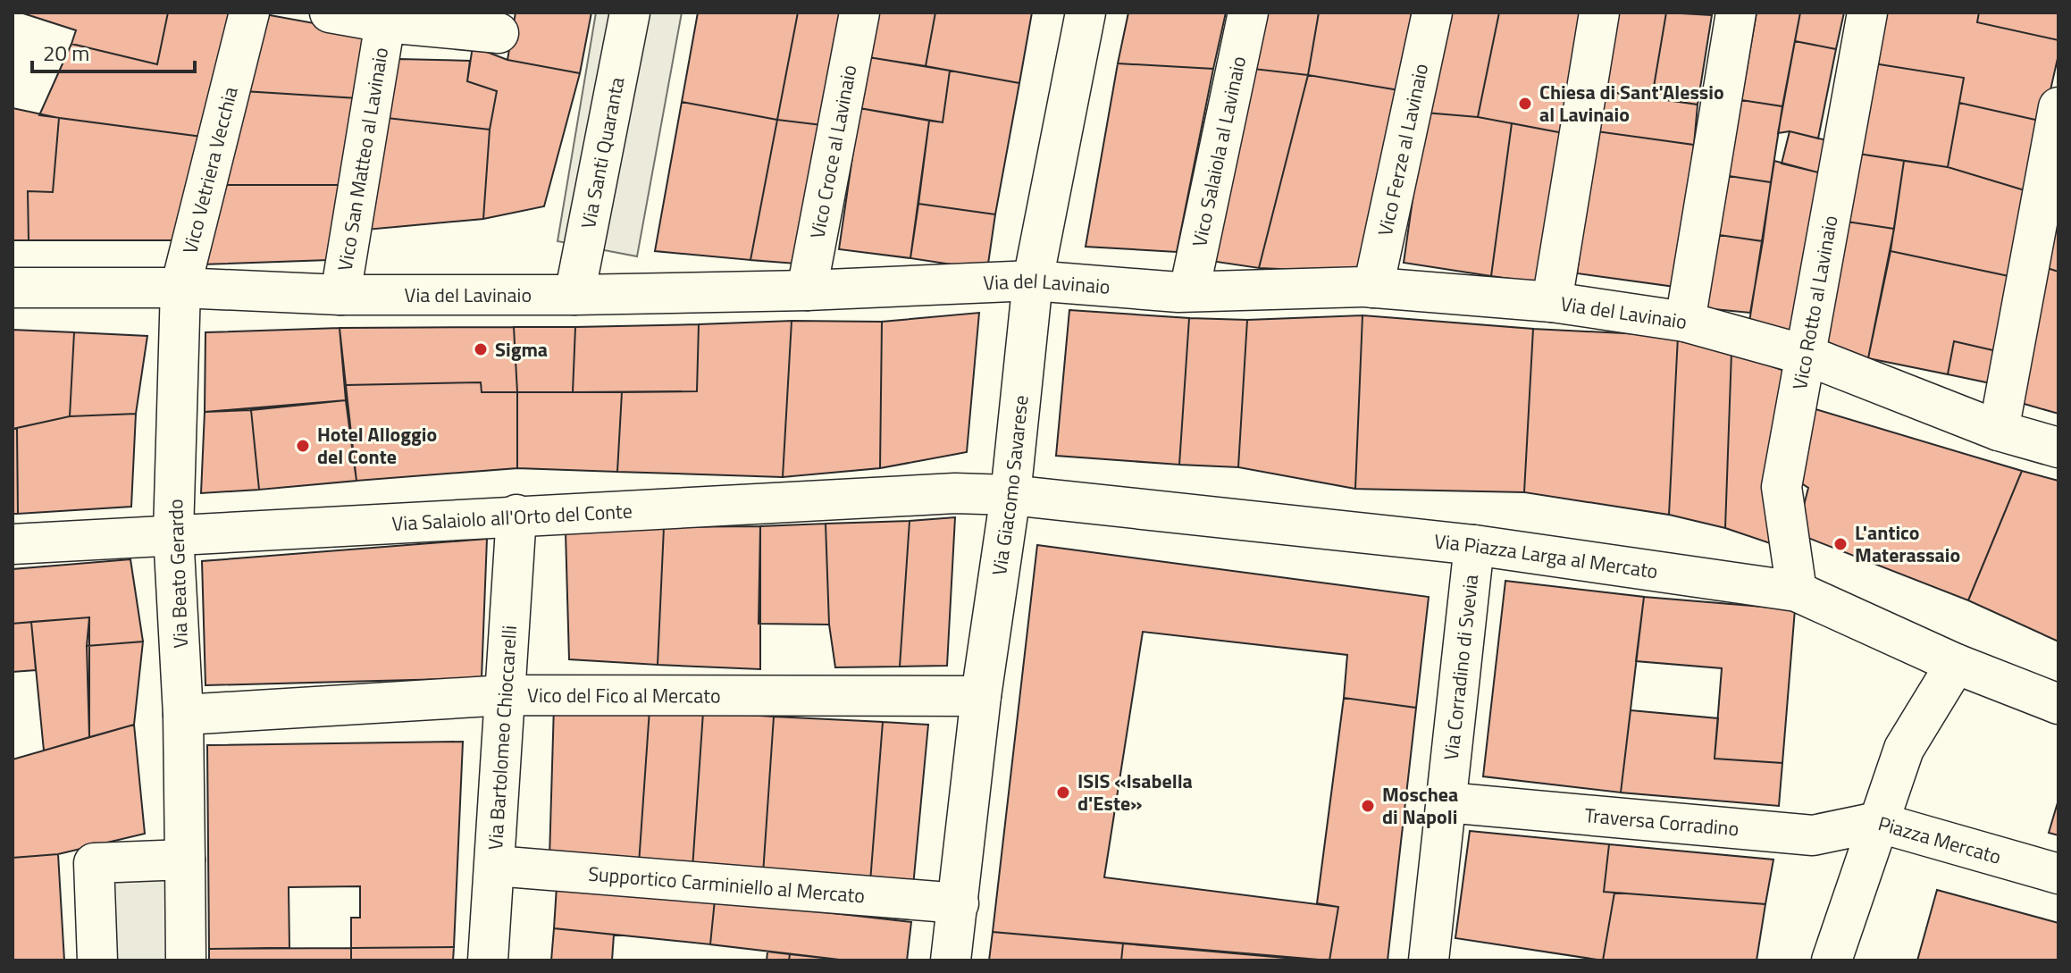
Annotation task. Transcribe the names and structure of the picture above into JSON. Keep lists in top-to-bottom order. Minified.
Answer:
{"streets":{"street":["Vico Ferze al Lavinaio","Vico Croce al Lavinaio","Vico Salaiola al Lavinaio","Via Santi Quaranta","Vico San Matteo al Lavinaio","Vico Vetriera Vecchia","Via del Lavinaio","Vico Rotto al Lavinaio","Via Giacomo Savarese","Via Salaiolo all'Orto del Conte","Via Piazza Larga al Mercato","Via Beato Gerardo","Via Corradino di Svevia","Vico del Fico al Mercato","Via Bartolomeo Chioccarelli","Traversa Corradino","Piazza Mercato","Supportico Carminiello al Mercato"]},"crossings":[["Vico Ferze al Lavinaio","Via del Lavinaio"],["Vico Croce al Lavinaio","Via del Lavinaio"],["Vico Salaiola al Lavinaio","Via del Lavinaio"],["Via Santi Quaranta","Via del Lavinaio"],["Vico San Matteo al Lavinaio","Via del Lavinaio"],["Vico Vetriera Vecchia","Via del Lavinaio"],["Vico Vetriera Vecchia","Via Beato Gerardo"],["Via del Lavinaio","Vico Rotto al Lavinaio"],["Via del Lavinaio","Via Giacomo Savarese"],["Via del Lavinaio","Via Beato Gerardo"],["Vico Rotto al Lavinaio","Via Piazza Larga al Mercato"],["Via Giacomo Savarese","Via Salaiolo all'Orto del Conte"],["Via Giacomo Savarese","Via Piazza Larga al Mercato"],["Via Giacomo Savarese","Vico del Fico al Mercato"],["Via Giacomo Savarese","Supportico Carminiello al Mercato"],["Via Salaiolo all'Orto del Conte","Via Piazza Larga al Mercato"],["Via Salaiolo all'Orto del Conte","Via Beato Gerardo"],["Via Salaiolo all'Orto del Conte","Via Bartolomeo Chioccarelli"],["Via Piazza Larga al Mercato","Via Corradino di Svevia"],["Via Beato Gerardo","Vico del Fico al Mercato"],["Via Corradino di Svevia","Traversa Corradino"],["Vico del Fico al Mercato","Via Bartolomeo Chioccarelli"],["Via Bartolomeo Chioccarelli","Supportico Carminiello al Mercato"],["Traversa Corradino","Piazza Mercato"]],"places":["Chiesa di Sant'Alessio al Lavinaio","Sigma","Hotel Alloggio del Conte","L'antico Materassaio","ISIS «Isabella d'Este»","Moschea di Napoli"],"scale_bar":"20 m"}
